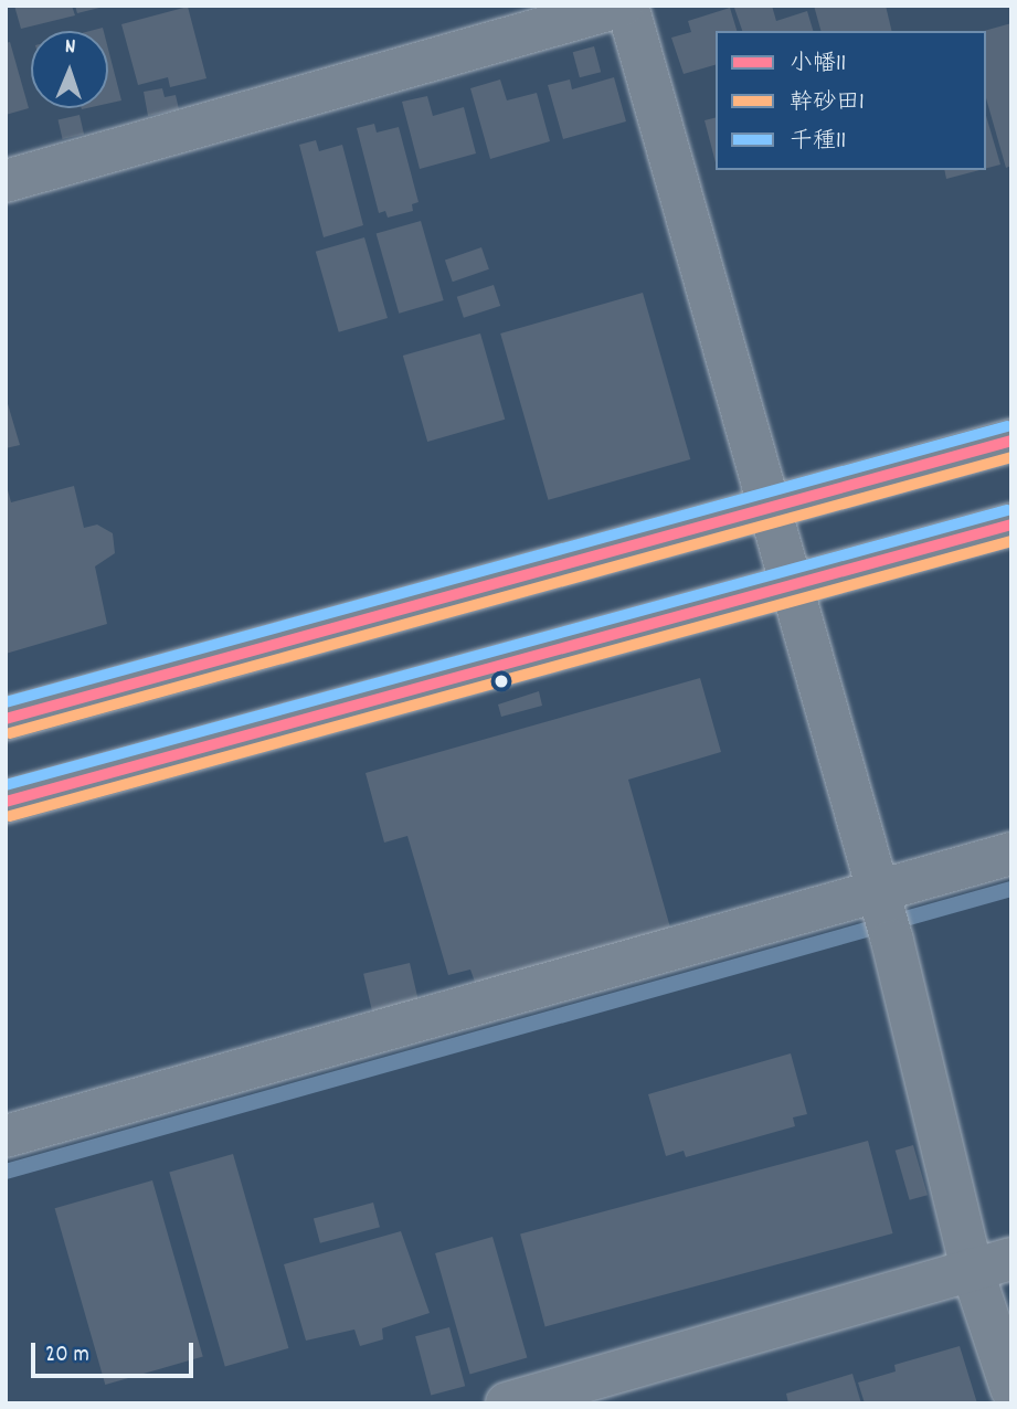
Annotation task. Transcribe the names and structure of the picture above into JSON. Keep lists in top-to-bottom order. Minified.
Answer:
{"lines":["transit line 千種11","transit line 小幡11","transit line 幹砂田1"],"legend":["小幡11","幹砂田1","千種11"],"scale_bar":"20 m","north":"top"}
